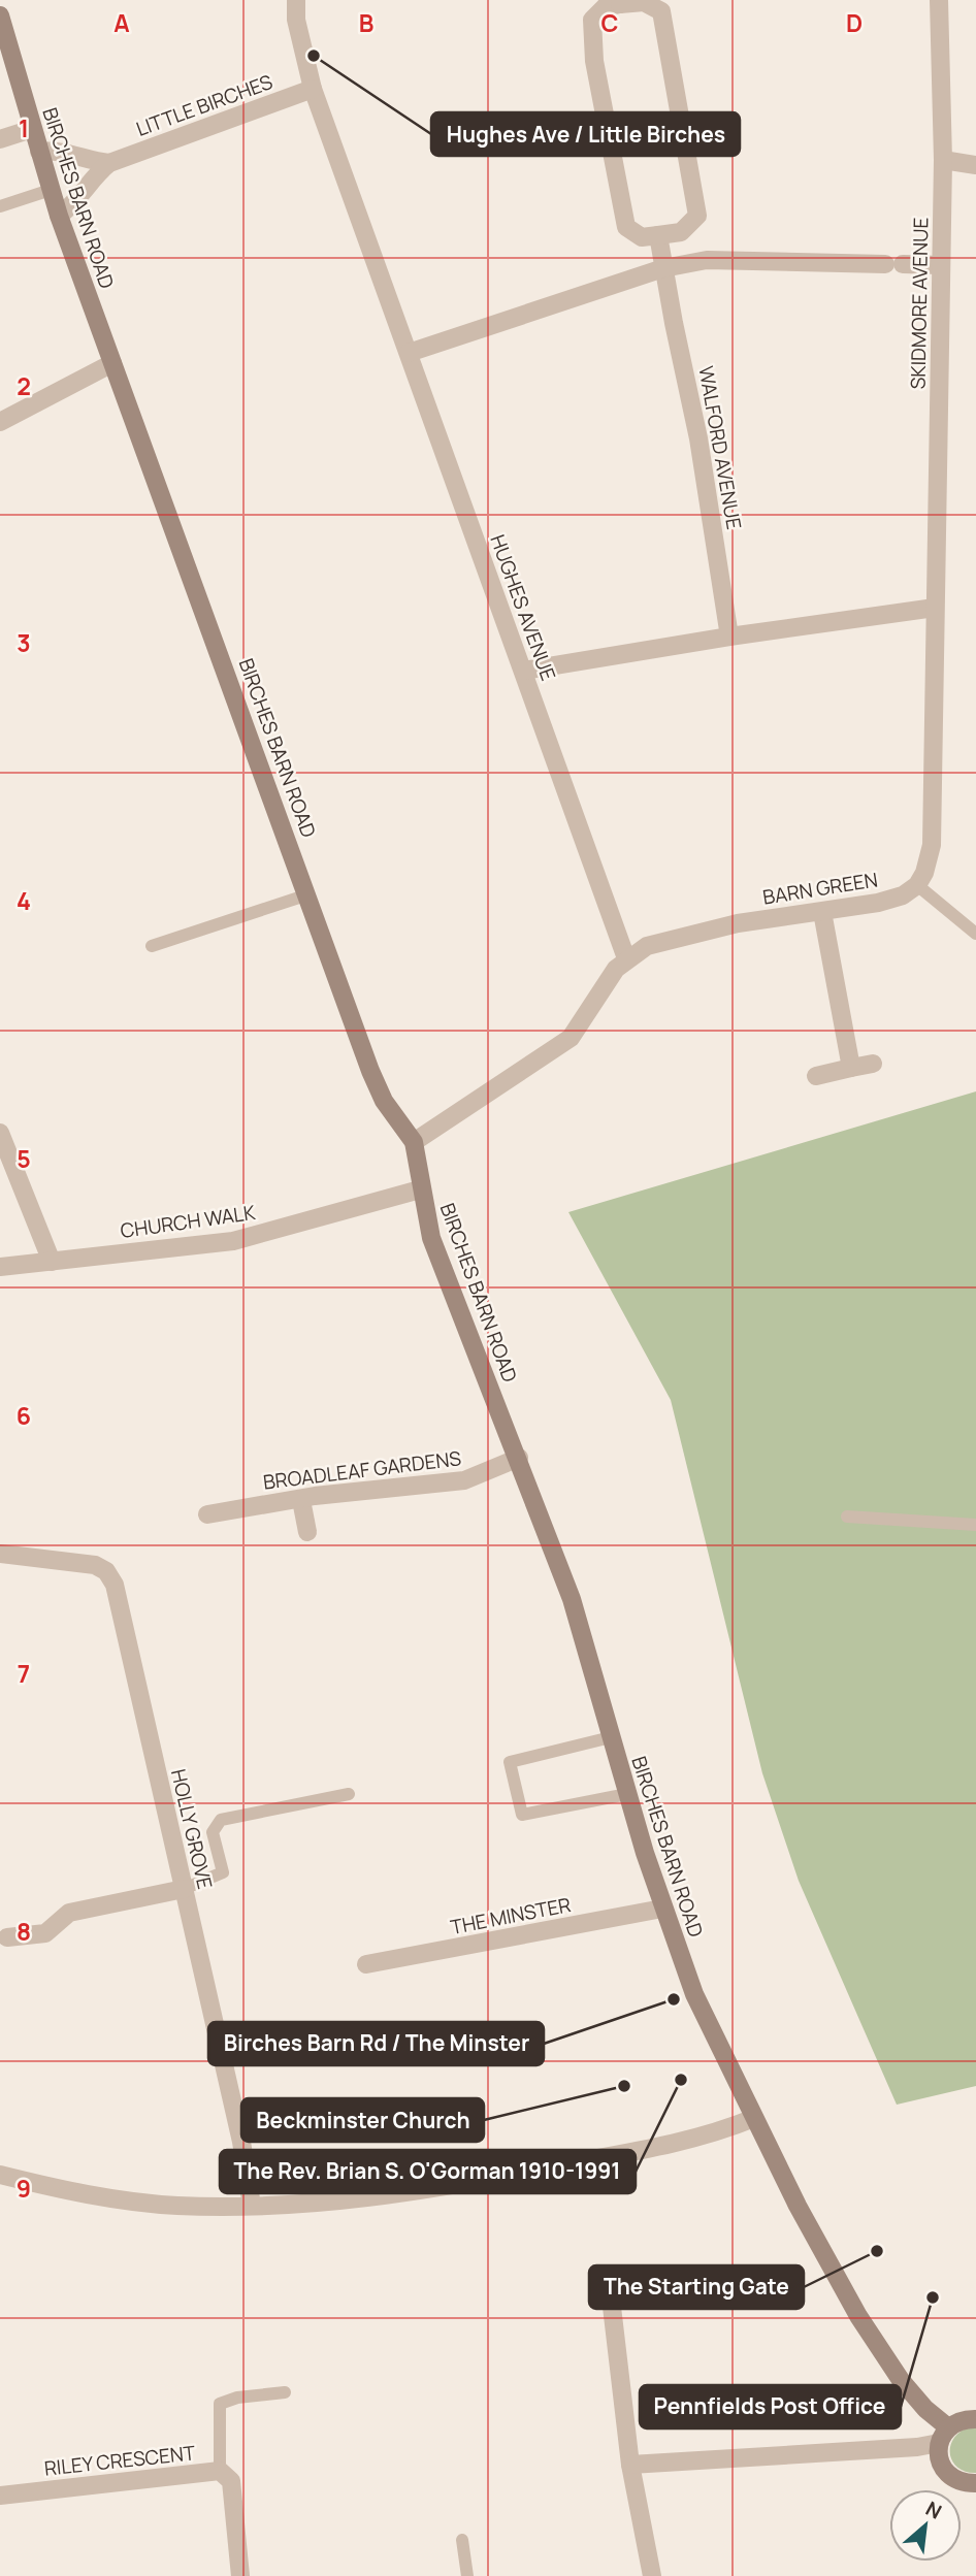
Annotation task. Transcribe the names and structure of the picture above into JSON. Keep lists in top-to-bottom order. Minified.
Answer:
{"streets":{"main road":["BIRCHES BARN ROAD"],"street":["LITTLE BIRCHES","SKIDMORE AVENUE","WALFORD AVENUE","HUGHES AVENUE","BARN GREEN","CHURCH WALK","BROADLEAF GARDENS","HOLLY GROVE","THE MINSTER","RILEY CRESCENT"]},"crossings":[["LITTLE BIRCHES","BIRCHES BARN ROAD"],["LITTLE BIRCHES","HUGHES AVENUE"],["BIRCHES BARN ROAD","CHURCH WALK"],["BIRCHES BARN ROAD","BROADLEAF GARDENS"],["BIRCHES BARN ROAD","THE MINSTER"],["HUGHES AVENUE","BARN GREEN"]],"places":["Hughes Ave / Little Birches","Birches Barn Rd / The Minster","The Rev. Brian S. O'Gorman 1910-1991","Beckminster Church","The Starting Gate","Pennfields Post Office"],"north":"top right","grid":{"columns":["A","B","C","D"],"rows":["1","2","3","4","5","6","7","8","9"]}}
